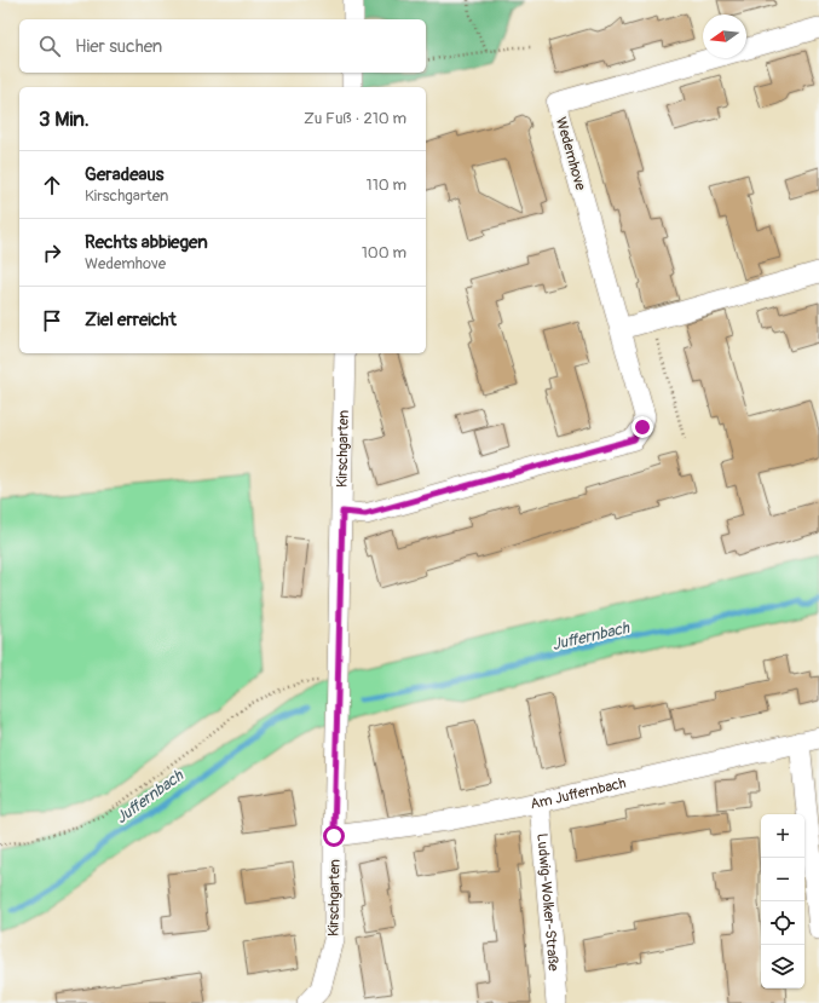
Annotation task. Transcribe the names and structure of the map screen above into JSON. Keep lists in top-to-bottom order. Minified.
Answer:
{"streets":{"street":["Wedemhove","Kirschgarten","Am Juffernbach","Ludwig-Wolker-Straße"]},"crossings":[["Wedemhove","Kirschgarten"],["Kirschgarten","Am Juffernbach"],["Am Juffernbach","Ludwig-Wolker-Straße"]],"water":["Juffernbach"],"north":"left","page":{"search":"Hier suchen","heading":["3 Min.","Zu Fuß · 210 m"],"list":[["Geradeaus","Kirschgarten","110 m"],["Rechts abbiegen","Wedemhove","100 m"],"Ziel erreicht"],"map_buttons":["+","−"]}}
